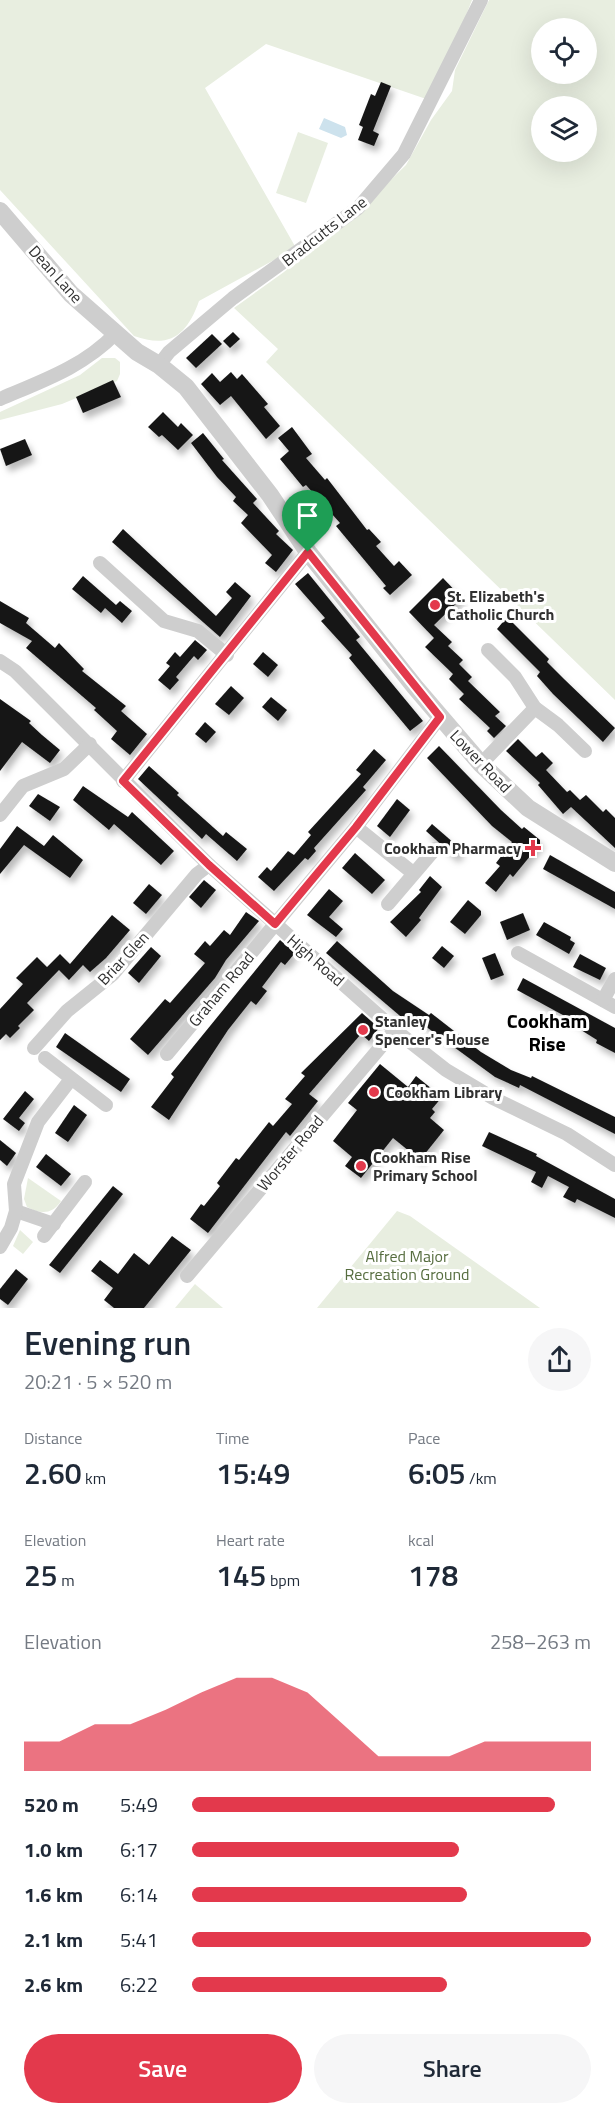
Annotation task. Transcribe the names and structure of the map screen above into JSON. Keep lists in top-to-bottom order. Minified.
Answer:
{"streets":{"street":["Bradcutts Lane","Dean Lane","Lower Road","Briar Glen","High Road","Graham Road","Worster Road"]},"crossings":[["Bradcutts Lane","Lower Road"],["Dean Lane","Lower Road"],["Lower Road","Graham Road"],["Briar Glen","High Road"],["High Road","Graham Road"],["High Road","Worster Road"]],"districts":["Cookham Rise"],"parks":["Alfred Major Recreation Ground"],"places":{"other":["St. Elizabeth's Catholic Church","Stanley Spencer's House","Cookham Library","Cookham Rise Primary School"],"health":["Cookham Pharmacy"]},"page":{"heading":["Evening run","20:21 · 5 × 520 m"],"stats":[["Distance","2.60 km"],["Time","15:49"],["Pace","6:05 /km"],["Elevation","25 m"],["Heart rate","145 bpm"],["kcal","178"]],"chart":["Elevation","258–263 m"],"list":[{"name":"520 m","note":"5:49"},{"name":"1.0 km","note":"6:17"},{"name":"1.6 km","note":"6:14"},{"name":"2.1 km","note":"5:41"},{"name":"2.6 km","note":"6:22"}],"buttons":["Save","Share"]}}
